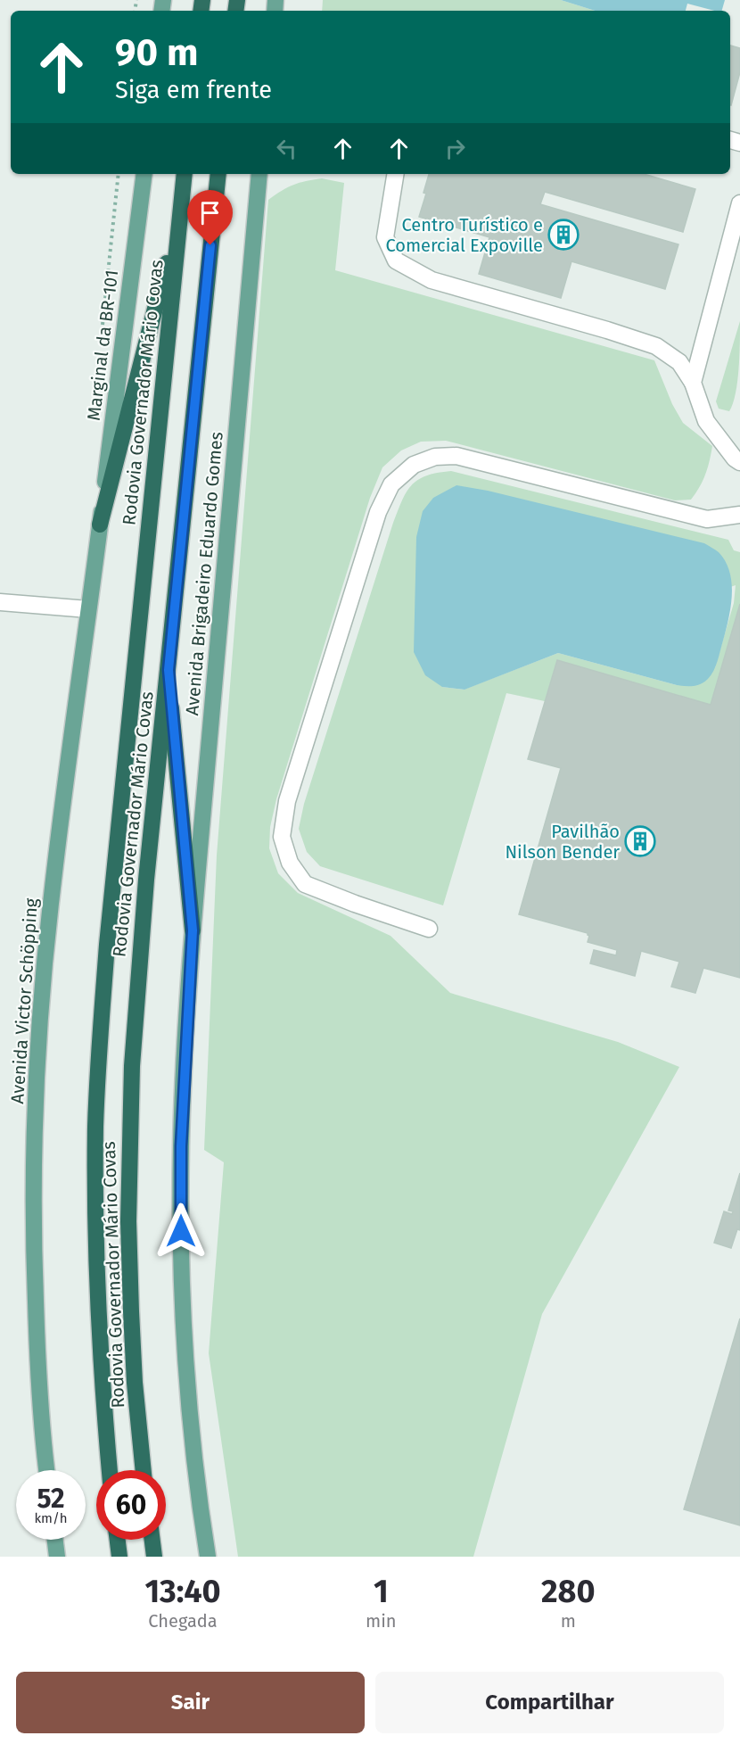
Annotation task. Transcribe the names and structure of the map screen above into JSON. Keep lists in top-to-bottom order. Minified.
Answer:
{"streets":{"highway":["Rodovia Governador Mário Covas"],"main road":["Marginal da BR-101","Avenida Brigadeiro Eduardo Gomes","Avenida Victor Schöpping"]},"crossings":[["Marginal da BR-101","Avenida Victor Schöpping"]],"places":{"building":["Centro Turístico e Comercial Expoville","Pavilhão Nilson Bender"]},"page":{"turn":["90 m","Siga em frente"],"speed":"52 km/h","limit":"60","eta":["13:40","Chegada","1","min","280","m"],"buttons":["Sair","Compartilhar"]}}
